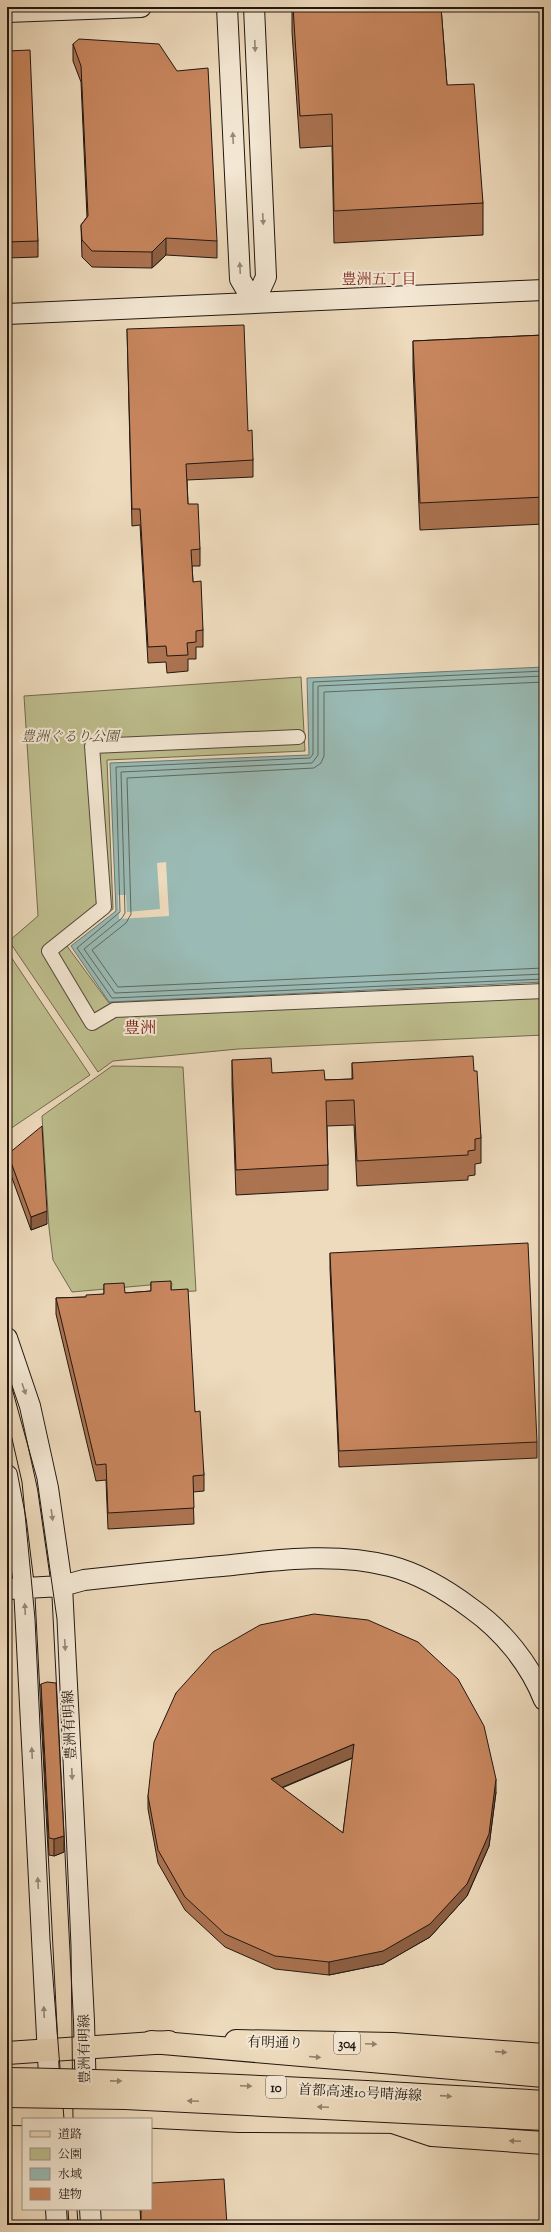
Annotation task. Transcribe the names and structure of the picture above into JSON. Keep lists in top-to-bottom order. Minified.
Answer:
{"streets":{"main road":["有明通り","304","10","首都高速10号晴海線"],"street":["豊洲有明線"]},"crossings":[["豊洲有明線","有明通り"]],"districts":["豊洲五丁目","豊洲"],"parks":["豊洲ぐるり公園"],"legend":["道路","公園","水域","建物"]}
